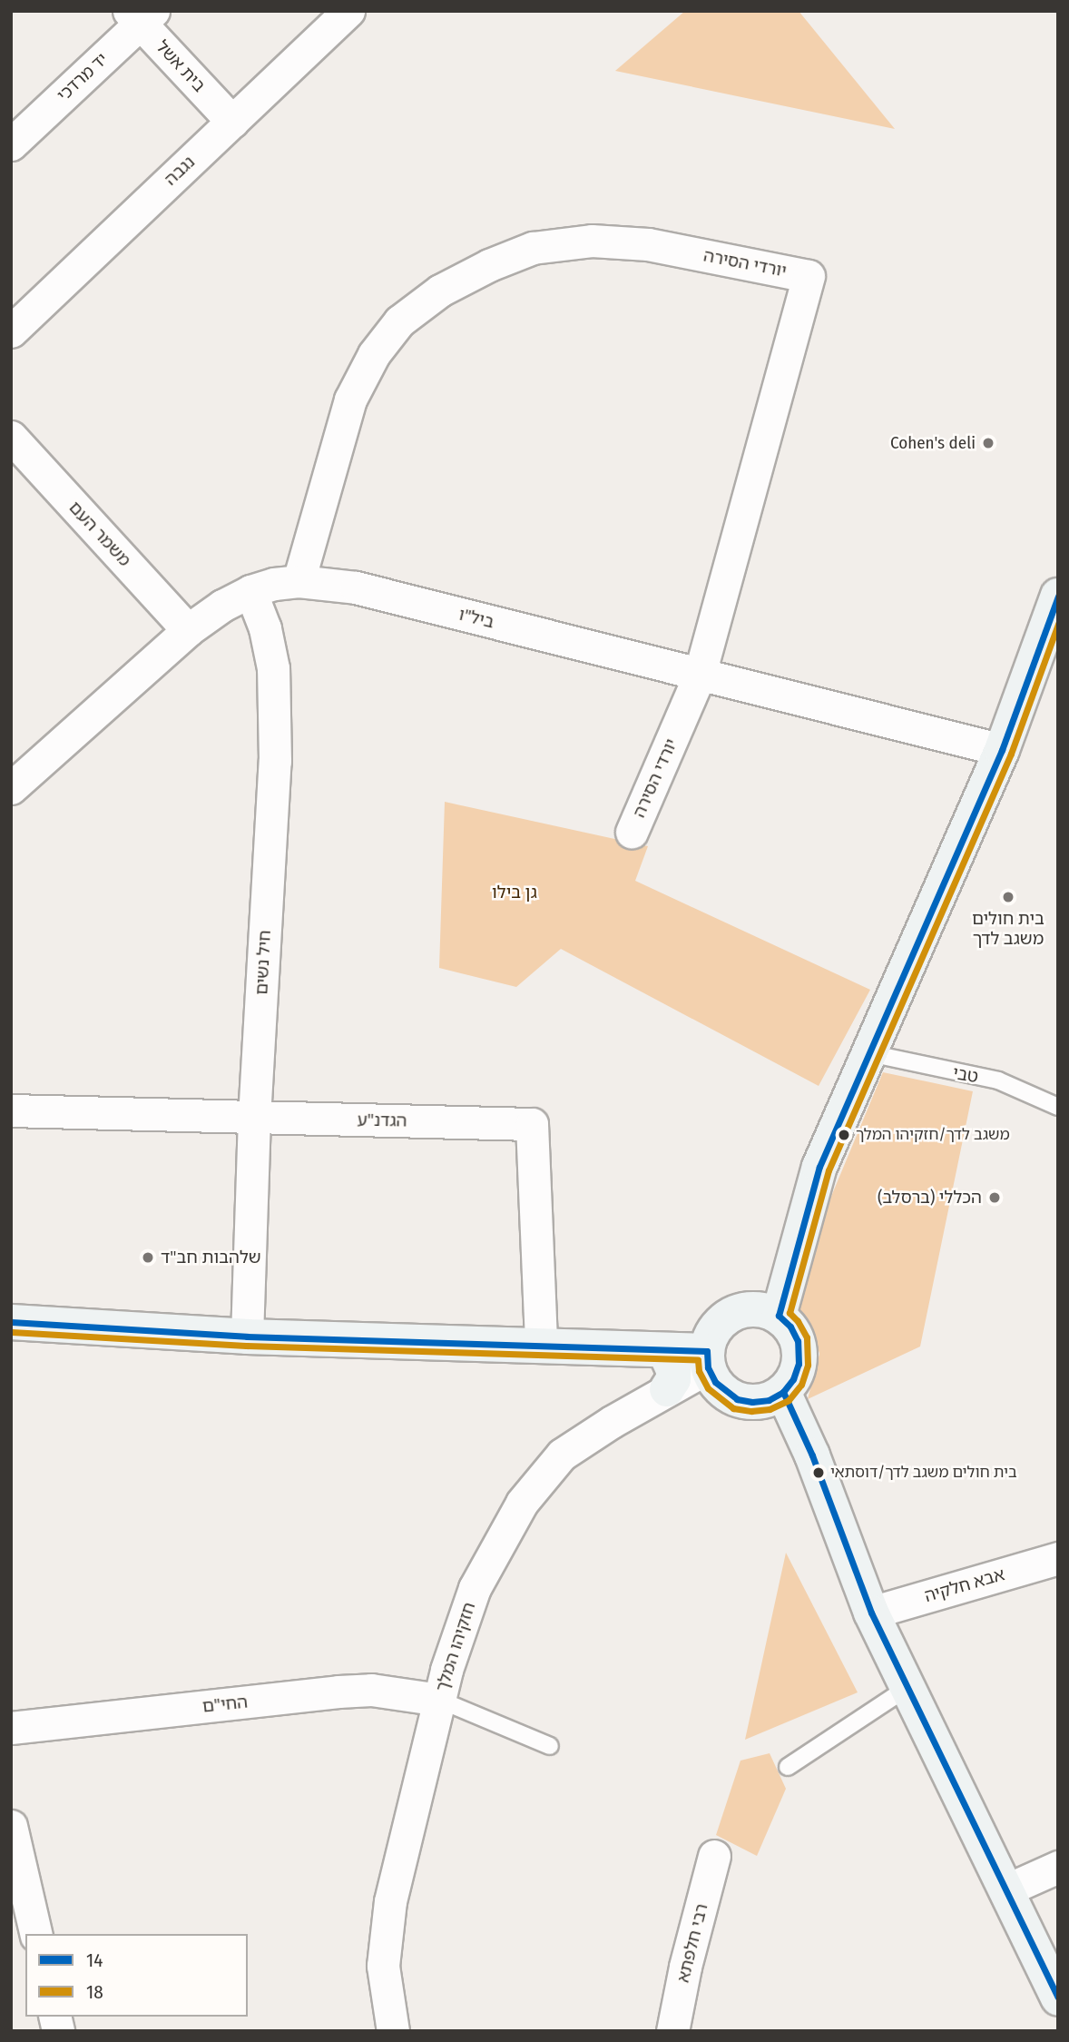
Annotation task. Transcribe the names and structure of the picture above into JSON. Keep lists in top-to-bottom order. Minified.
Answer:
{"streets":{"street":["בית אשל","יד מרדכי","נגבה","יורדי הסירה","משמר העם","ביל\"ו","חיל נשים","הגדנ\"ע","אבא חלקיה","חזקיהו המלך","החי\"ם","רבי חלפתא"],"lane":["טבי"]},"crossings":[["בית אשל","יד מרדכי"],["בית אשל","נגבה"],["יורדי הסירה","ביל\"ו"],["משמר העם","ביל\"ו"],["ביל\"ו","חיל נשים"],["חיל נשים","הגדנ\"ע"],["חזקיהו המלך","החי\"ם"]],"parks":["גן בילו"],"places":["Cohen's deli","בית חולים משגב לדך","משגב לדך/חזקיהו המלך","הכללי (ברסלב)","שלהבות חב\"ד","בית חולים משגב לדך/דוסתאי"],"lines":["transit line 14","transit line 18"],"legend":["14","18"]}
